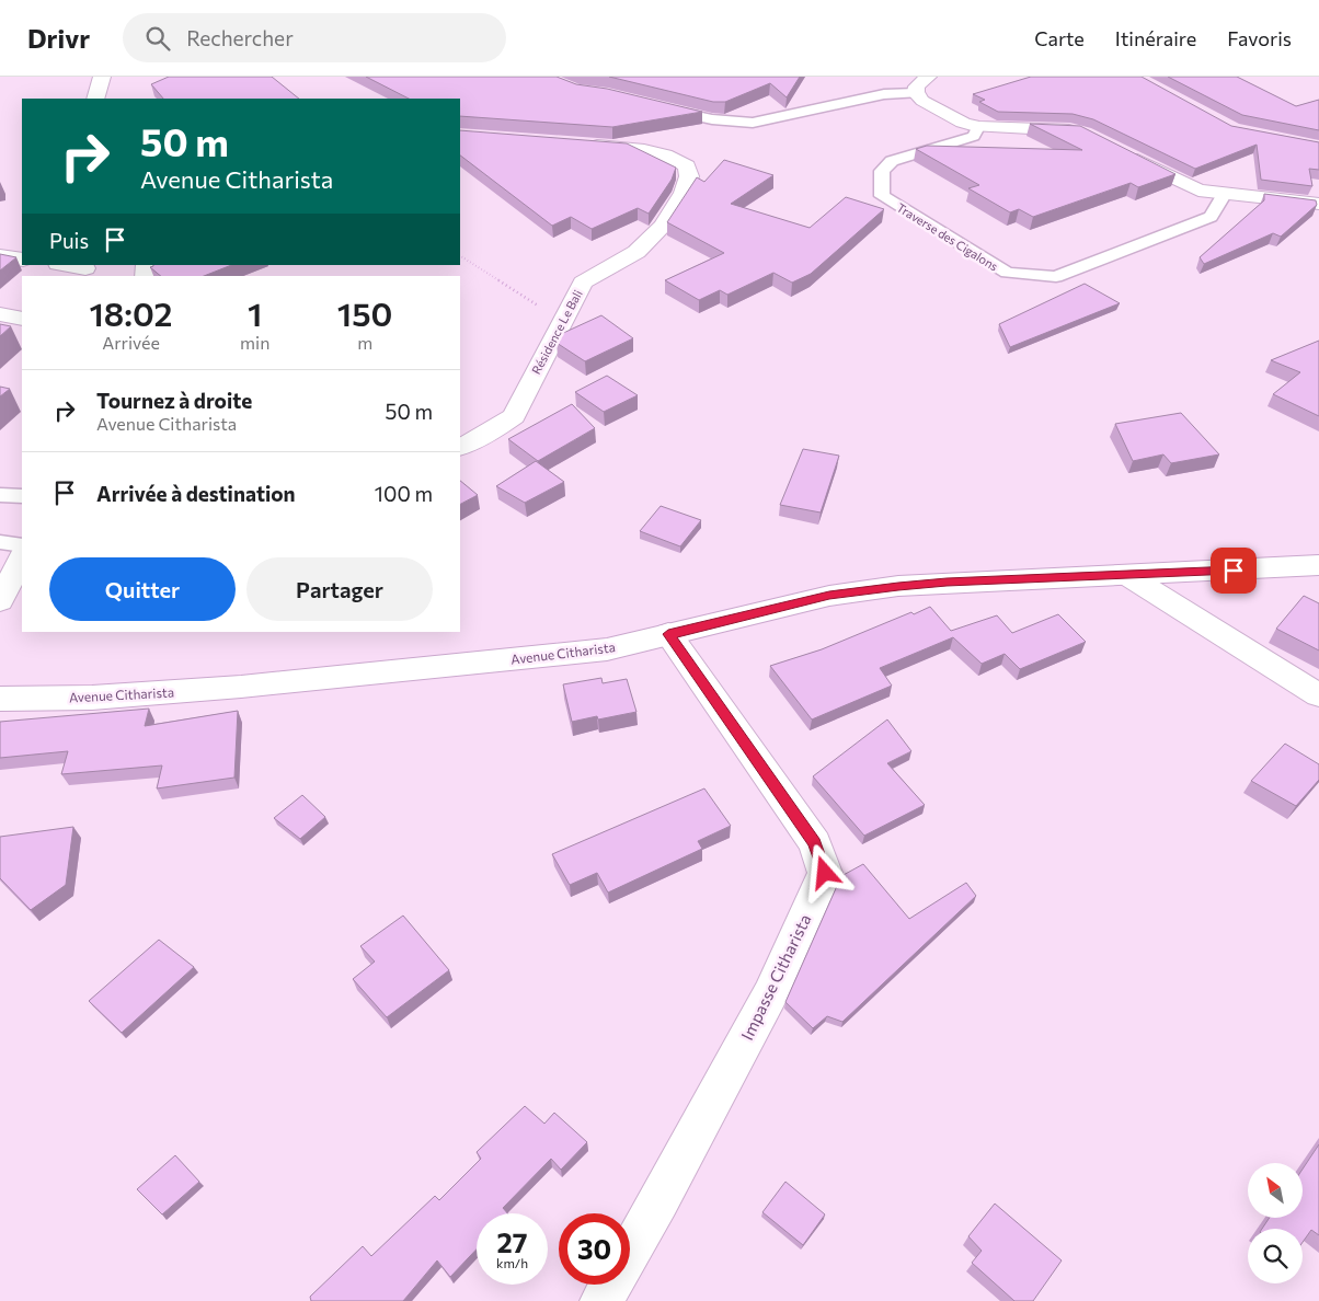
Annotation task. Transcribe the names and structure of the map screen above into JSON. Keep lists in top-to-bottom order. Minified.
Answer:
{"streets":{"street":["Résidence Le Bali","Avenue Citharista","Impasse Citharista"],"lane":["Traverse des Cigalons"]},"crossings":[["Avenue Citharista","Impasse Citharista"]],"north":"top left","page":{"header":"Drivr","search":"Rechercher","nav":["Carte","Itinéraire","Favoris"],"turn":["50 m","Avenue Citharista"],"then":"Puis","eta":["18:02","Arrivée","1","min","150","m"],"list":[{"name":"Tournez à droite","note":"Avenue Citharista","value":"50 m"},{"name":"Arrivée à destination","value":"100 m"}],"buttons":["Quitter","Partager"],"speed":"27 km/h","limit":"30"}}
